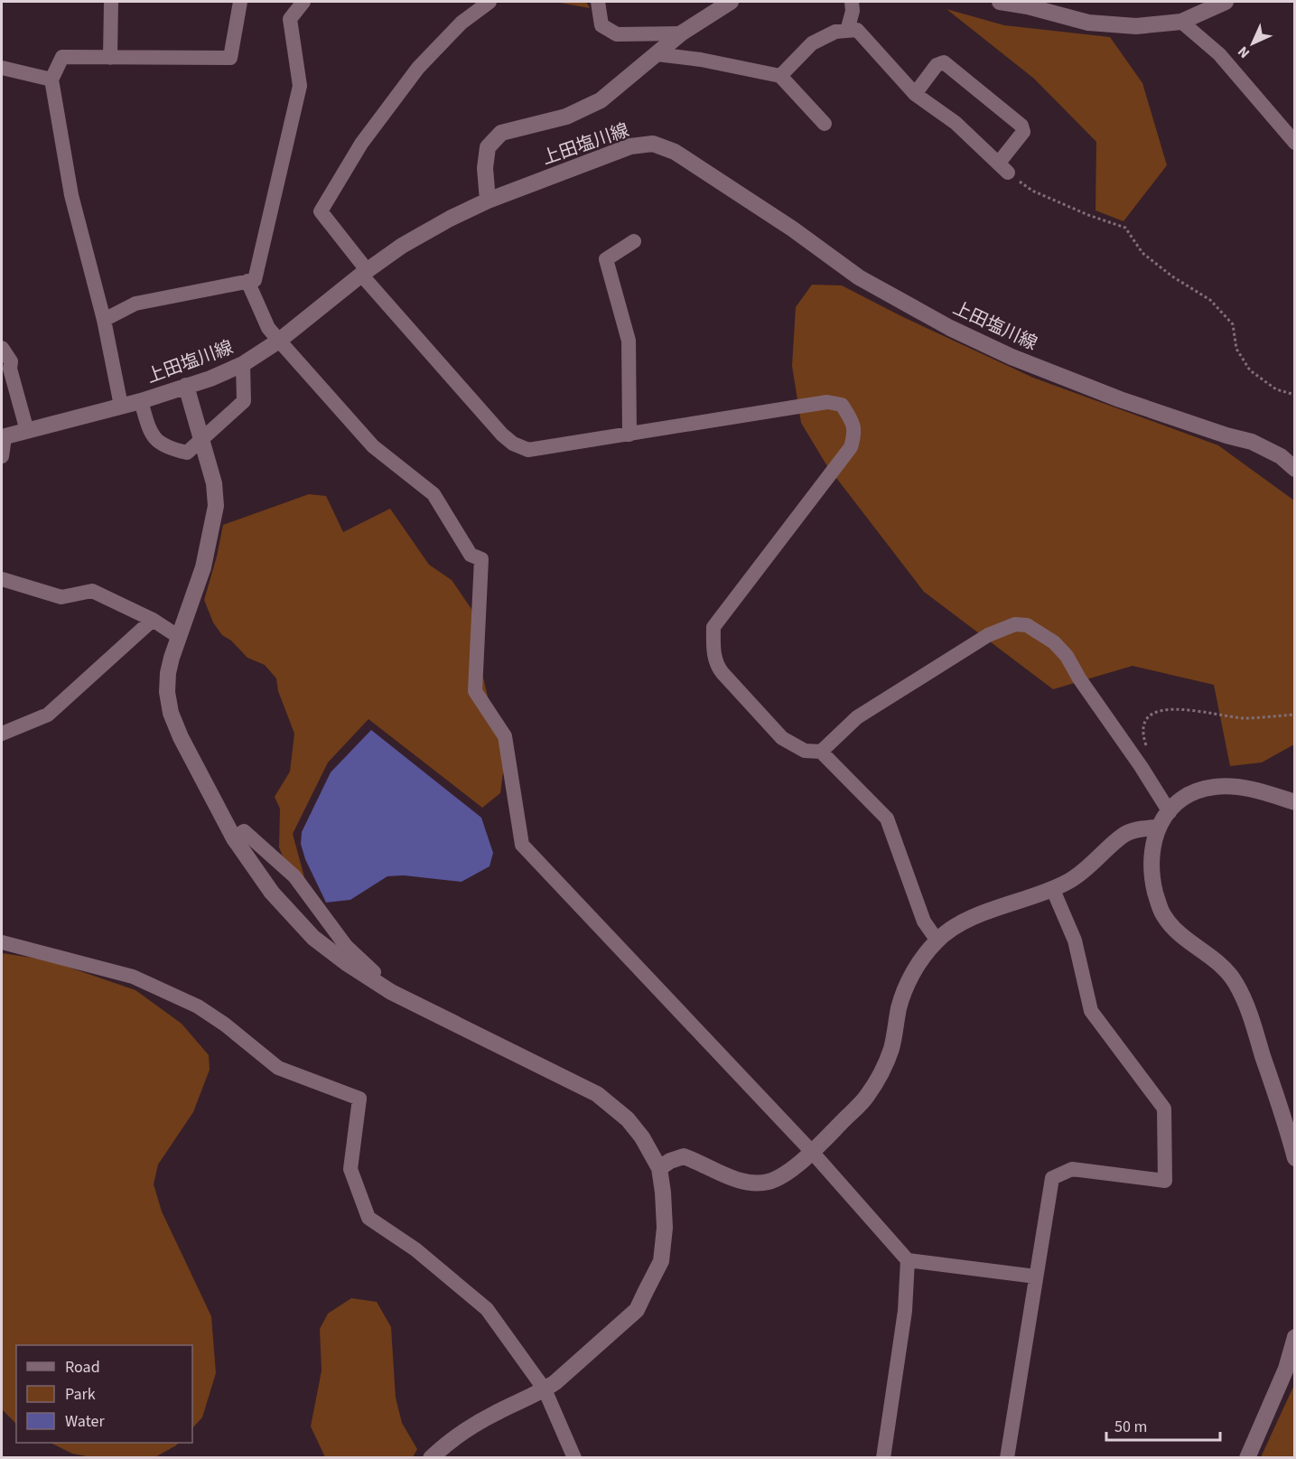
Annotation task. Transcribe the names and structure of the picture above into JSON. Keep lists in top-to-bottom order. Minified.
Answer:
{"streets":{"street":["上田塩川線"]},"legend":["Road","Park","Water"],"scale_bar":"50 m","north":"bottom left"}
